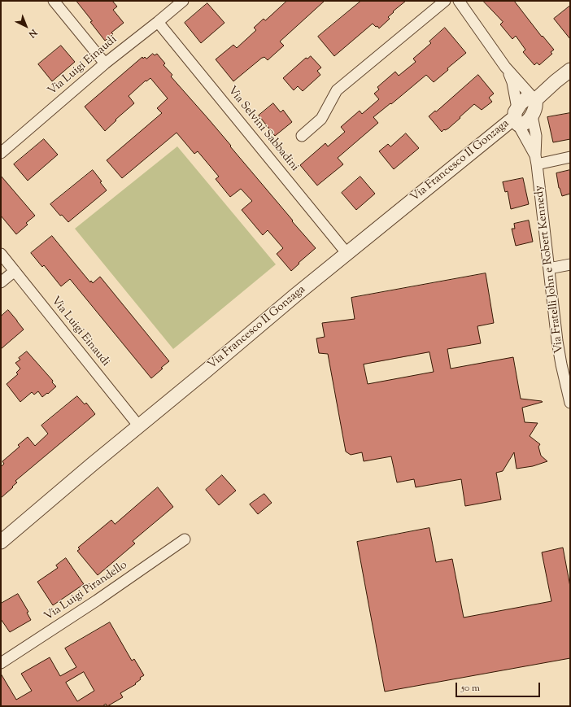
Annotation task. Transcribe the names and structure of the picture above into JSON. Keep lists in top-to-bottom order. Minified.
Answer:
{"streets":{"street":["Via Luigi Einaudi","Via Selvini Sabbadini","Via Francesco II Gonzaga","Via Fratelli John e Robert Kennedy","Via Luigi Pirandello"]},"crossings":[["Via Luigi Einaudi","Via Selvini Sabbadini"],["Via Luigi Einaudi","Via Francesco II Gonzaga"],["Via Selvini Sabbadini","Via Francesco II Gonzaga"],["Via Francesco II Gonzaga","Via Fratelli John e Robert Kennedy"]],"scale_bar":"50 m","north":"bottom right"}
